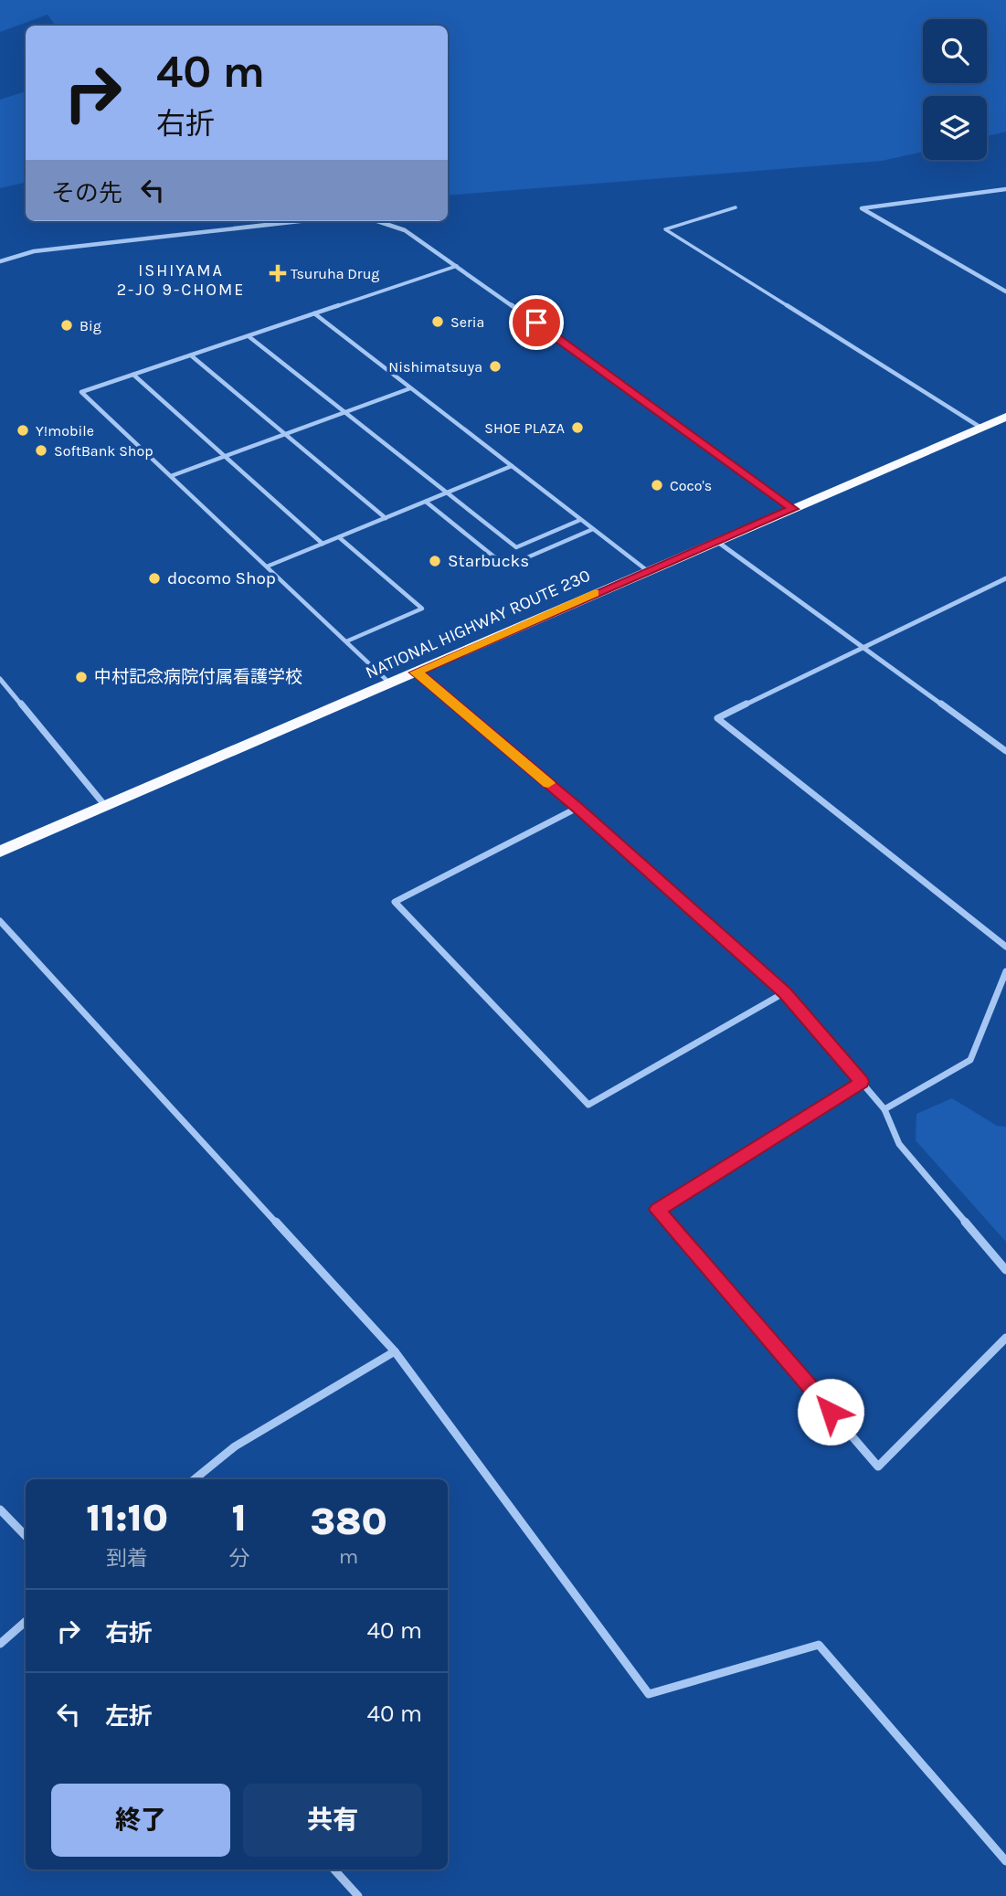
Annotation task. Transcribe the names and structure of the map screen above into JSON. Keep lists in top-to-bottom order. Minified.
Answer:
{"streets":{"highway":["NATIONAL HIGHWAY ROUTE 230"]},"districts":["ISHIYAMA 2-JO 9-CHOME"],"places":{"health":["Tsuruha Drug"],"other":["Seria","Big","Nishimatsuya","SHOE PLAZA","Y!mobile","SoftBank Shop","Coco's","Starbucks","docomo Shop","中村記念病院付属看護学校"]},"page":{"turn":["40 m","右折"],"then":"その先","eta":["11:10","到着","1","分","380","m"],"list":[{"name":"右折","value":"40 m"},{"name":"左折","value":"40 m"}],"buttons":["終了","共有"]}}
